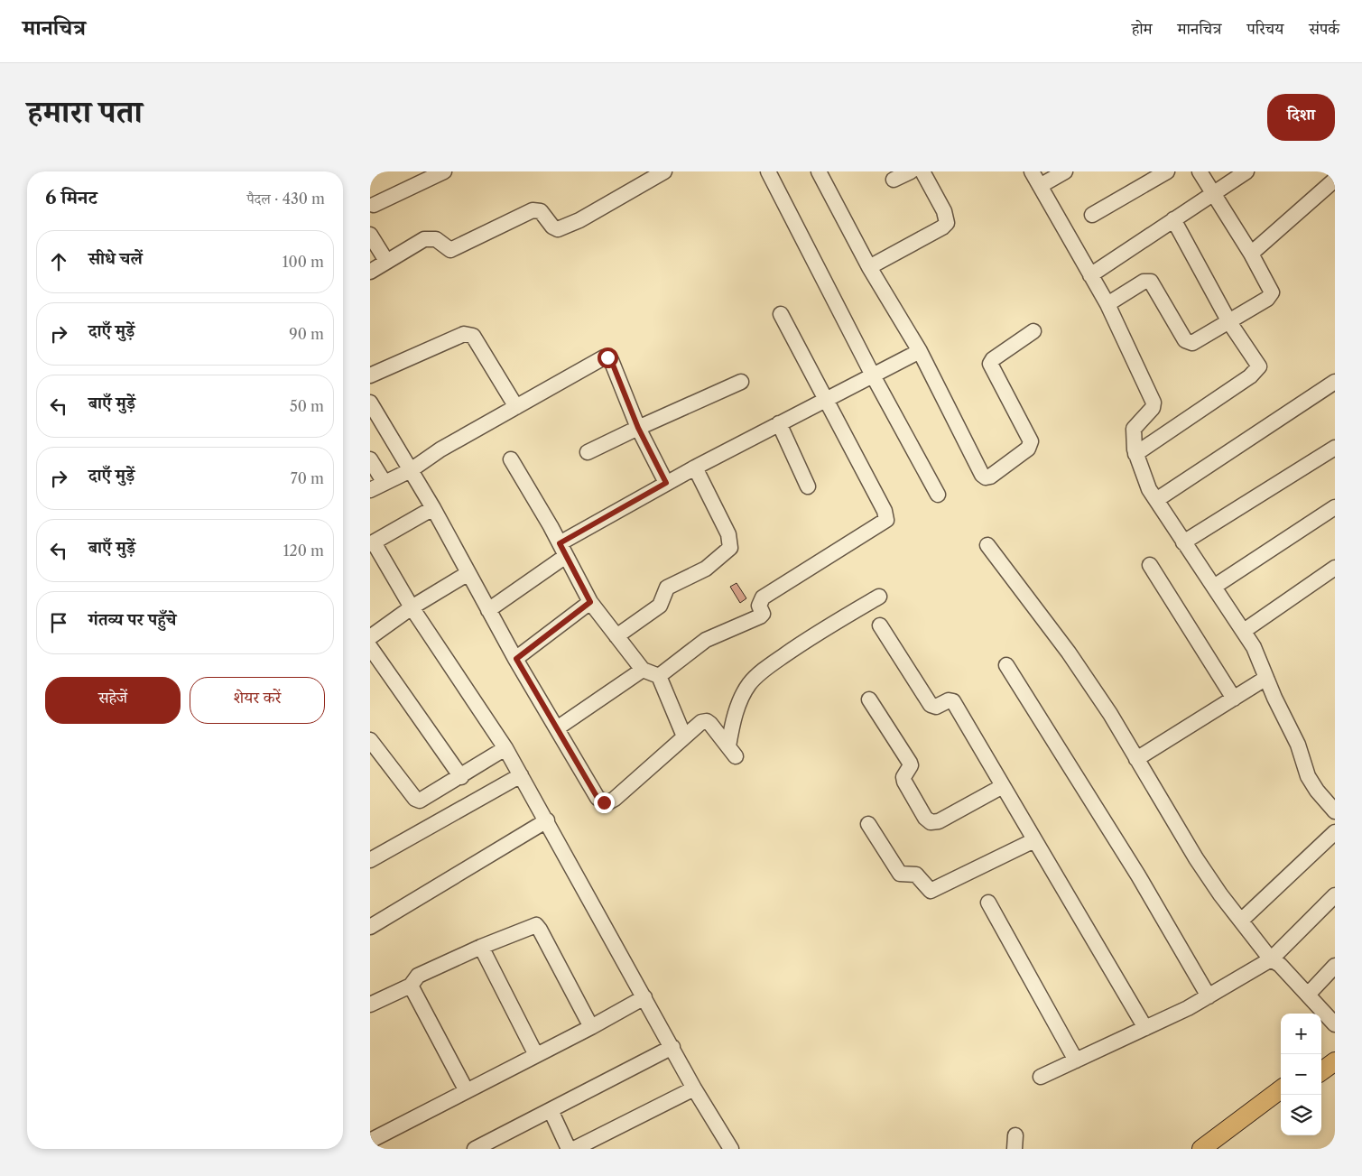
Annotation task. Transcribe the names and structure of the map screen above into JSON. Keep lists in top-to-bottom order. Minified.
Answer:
{"page":{"header":"मानचित्र","nav":["होम","मानचित्र","परिचय","संपर्क"],"title":"हमारा पता","buttons":["दिशा",["सहेजें","शेयर करें"]],"heading":["6 मिनट","पैदल · 430 m"],"list":[["सीधे चलें","100 m"],["दाएँ मुड़ें","90 m"],["बाएँ मुड़ें","50 m"],["दाएँ मुड़ें","70 m"],["बाएँ मुड़ें","120 m"],"गंतव्य पर पहुँचे"],"map_buttons":["+","−"]}}
